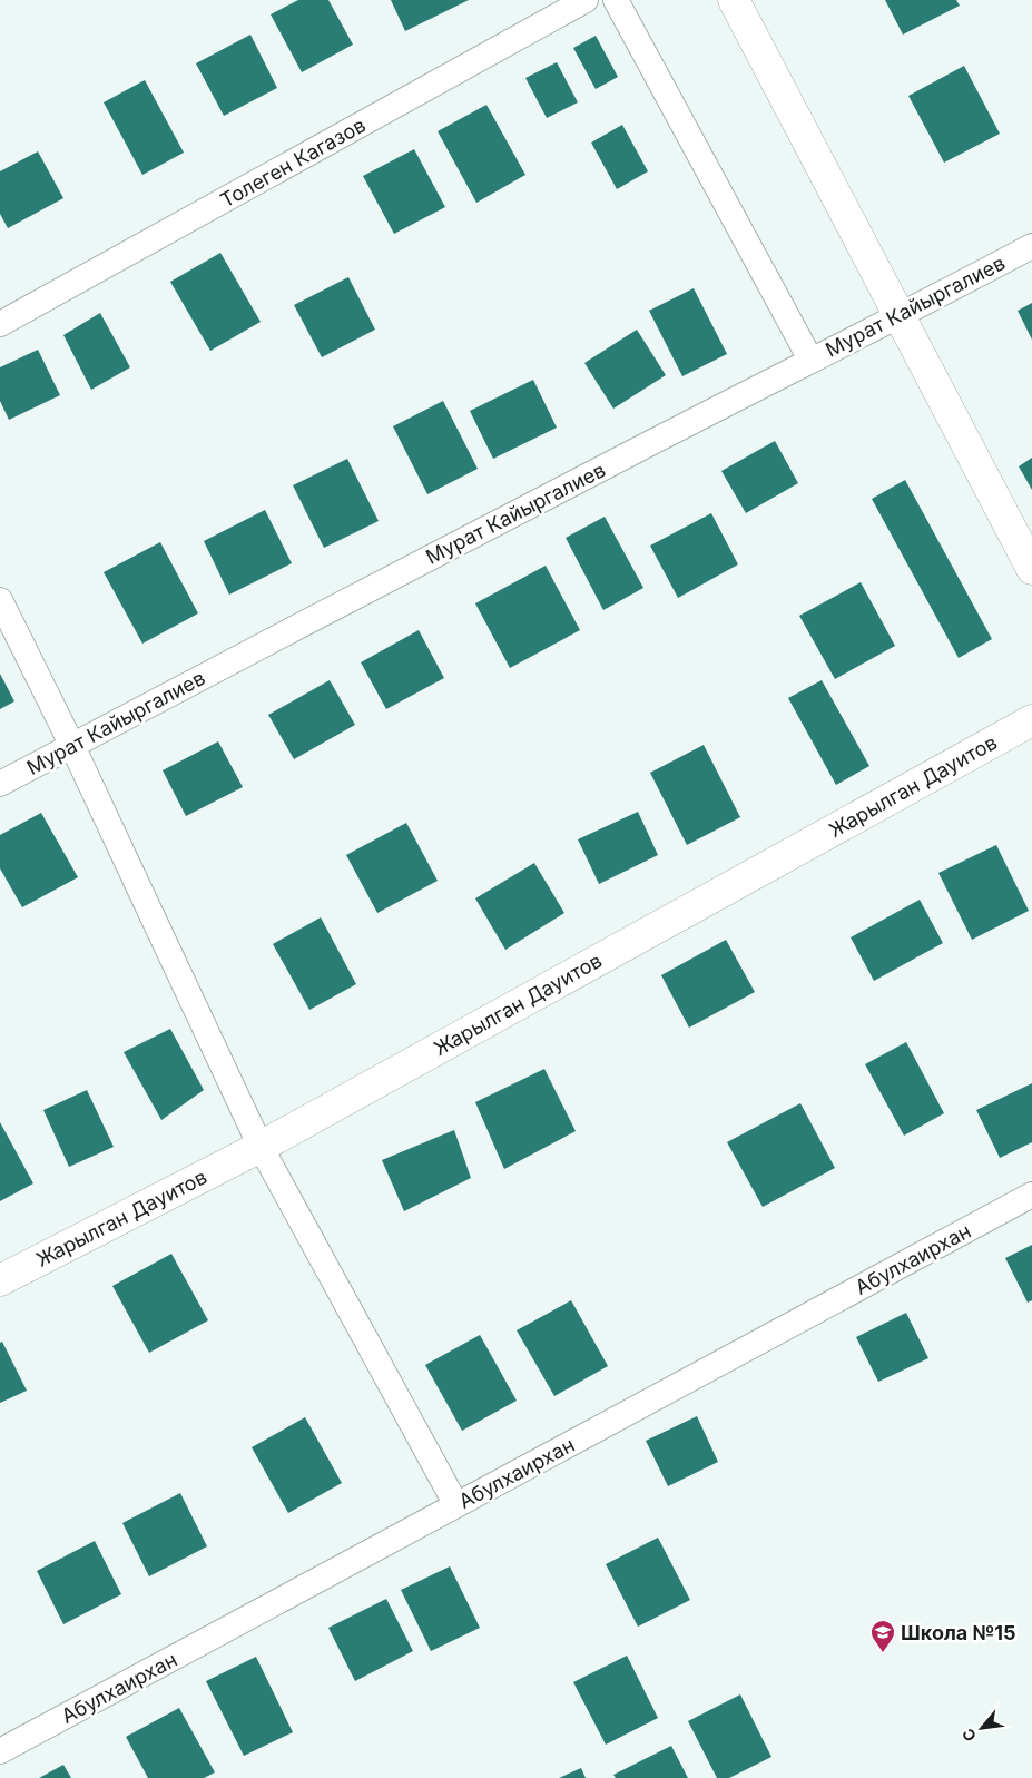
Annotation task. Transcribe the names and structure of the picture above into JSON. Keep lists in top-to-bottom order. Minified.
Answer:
{"streets":{"street":["Толеген Кагазов","Мурат Кайыргалиев","Жарылган Дауитов","Абулхаирхан"]},"places":{"school or university":["Школа №15"]},"north":"bottom left"}
